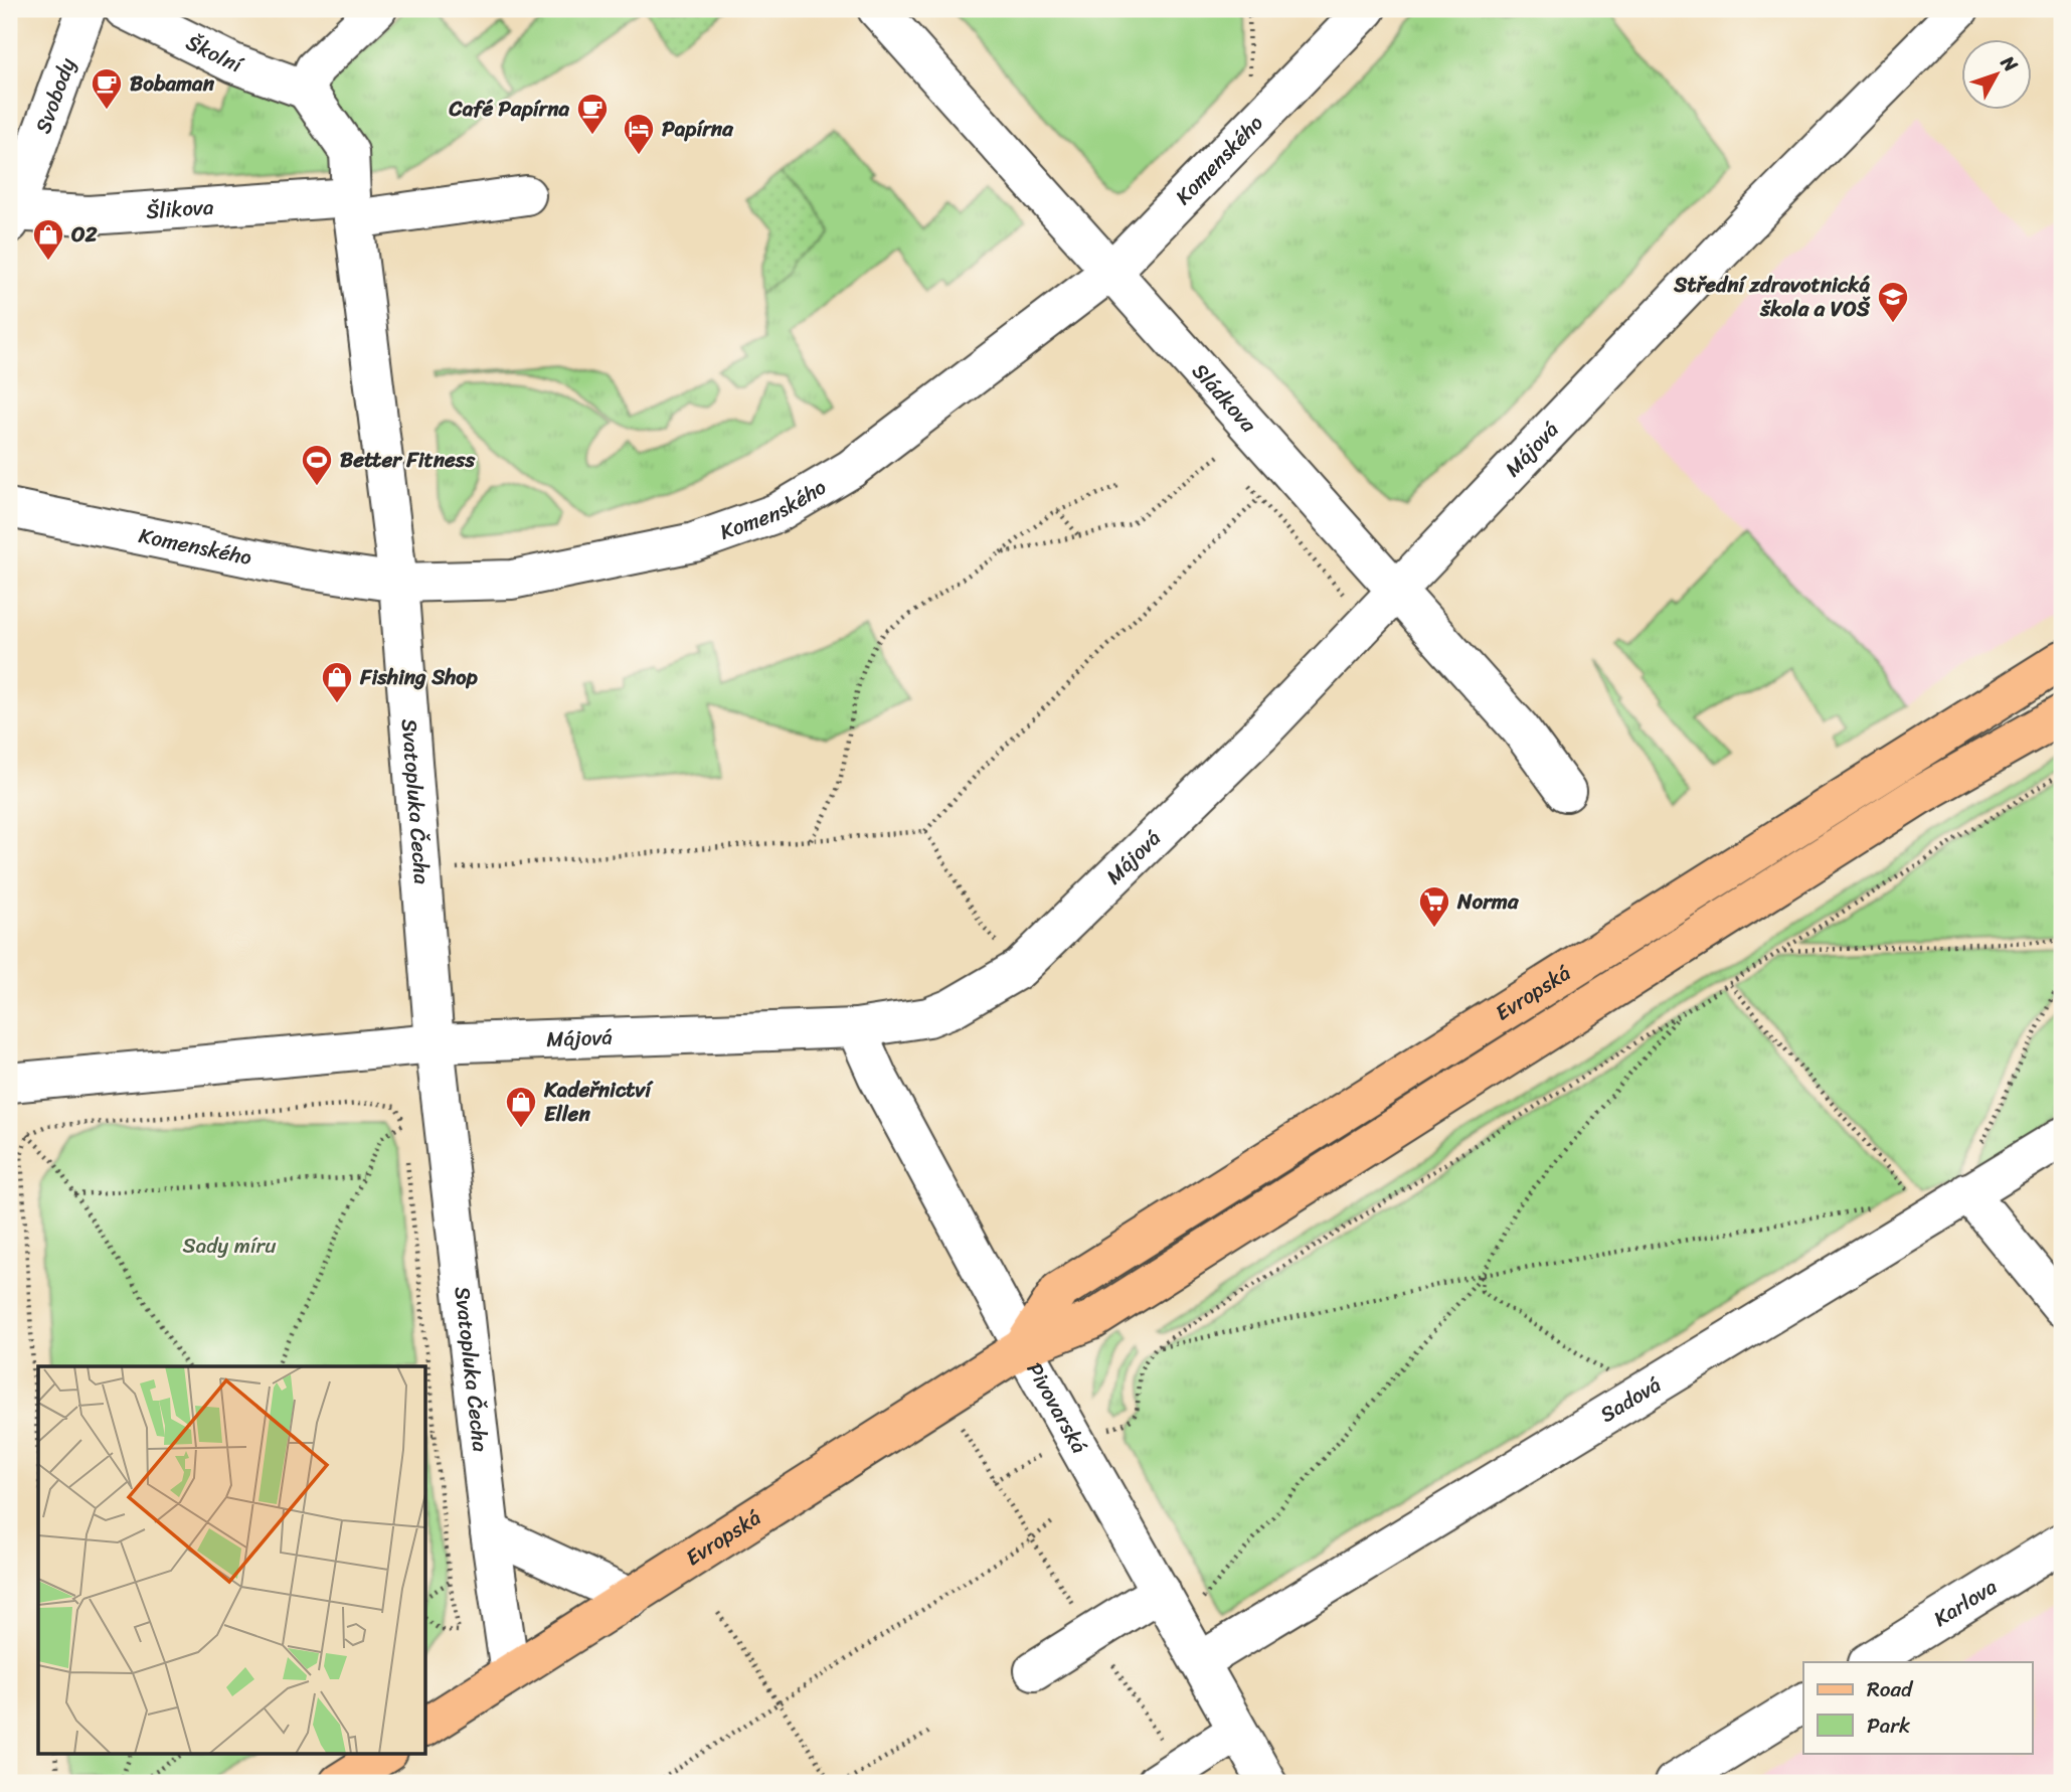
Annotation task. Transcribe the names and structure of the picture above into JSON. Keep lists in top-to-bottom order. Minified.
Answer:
{"streets":{"main road":["Evropská"],"street":["Školní","Svobody","Komenského","Šlikova","Sládkova","Májová","Svatopluka Čecha","Sadová","Pivovarská","Karlova"]},"crossings":[["Školní","Svatopluka Čecha"],["Svobody","Šlikova"],["Komenského","Sládkova"],["Komenského","Svatopluka Čecha"],["Šlikova","Svatopluka Čecha"],["Sládkova","Májová"],["Májová","Svatopluka Čecha"],["Májová","Pivovarská"],["Svatopluka Čecha","Evropská"],["Evropská","Pivovarská"],["Sadová","Pivovarská"]],"parks":["Sady míru"],"places":{"cafe":["Bobaman","Café Papírna"],"hotel":["Papírna"],"shop":["O2","Fishing Shop","Kadeřnictví Ellen"],"school or university":["Střední zdravotnická škola a VOŠ"],"sports":["Better Fitness"],"supermarket":["Norma"]},"legend":["Road","Park"],"north":"top right"}
